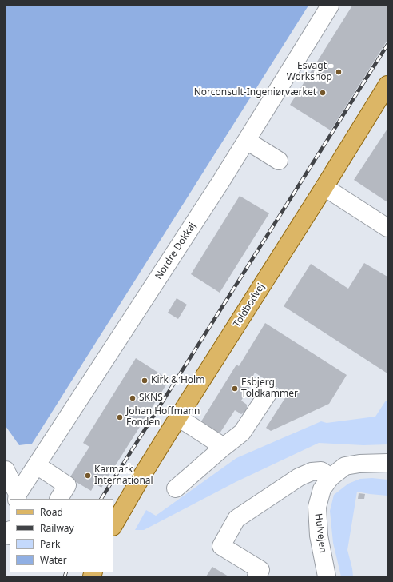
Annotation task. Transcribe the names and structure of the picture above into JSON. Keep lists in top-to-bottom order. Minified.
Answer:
{"streets":{"main road":["Toldbodvej"],"street":["Nordre Dokkaj","Hulvejen"]},"places":["Esvagt - Workshop","Norconsult-Ingeniørværket","Kirk & Holm","Esbjerg Toldkammer","SKNS","Johan Hoffmann Fonden","Karmark International"],"legend":["Road","Railway","Park","Water"]}
